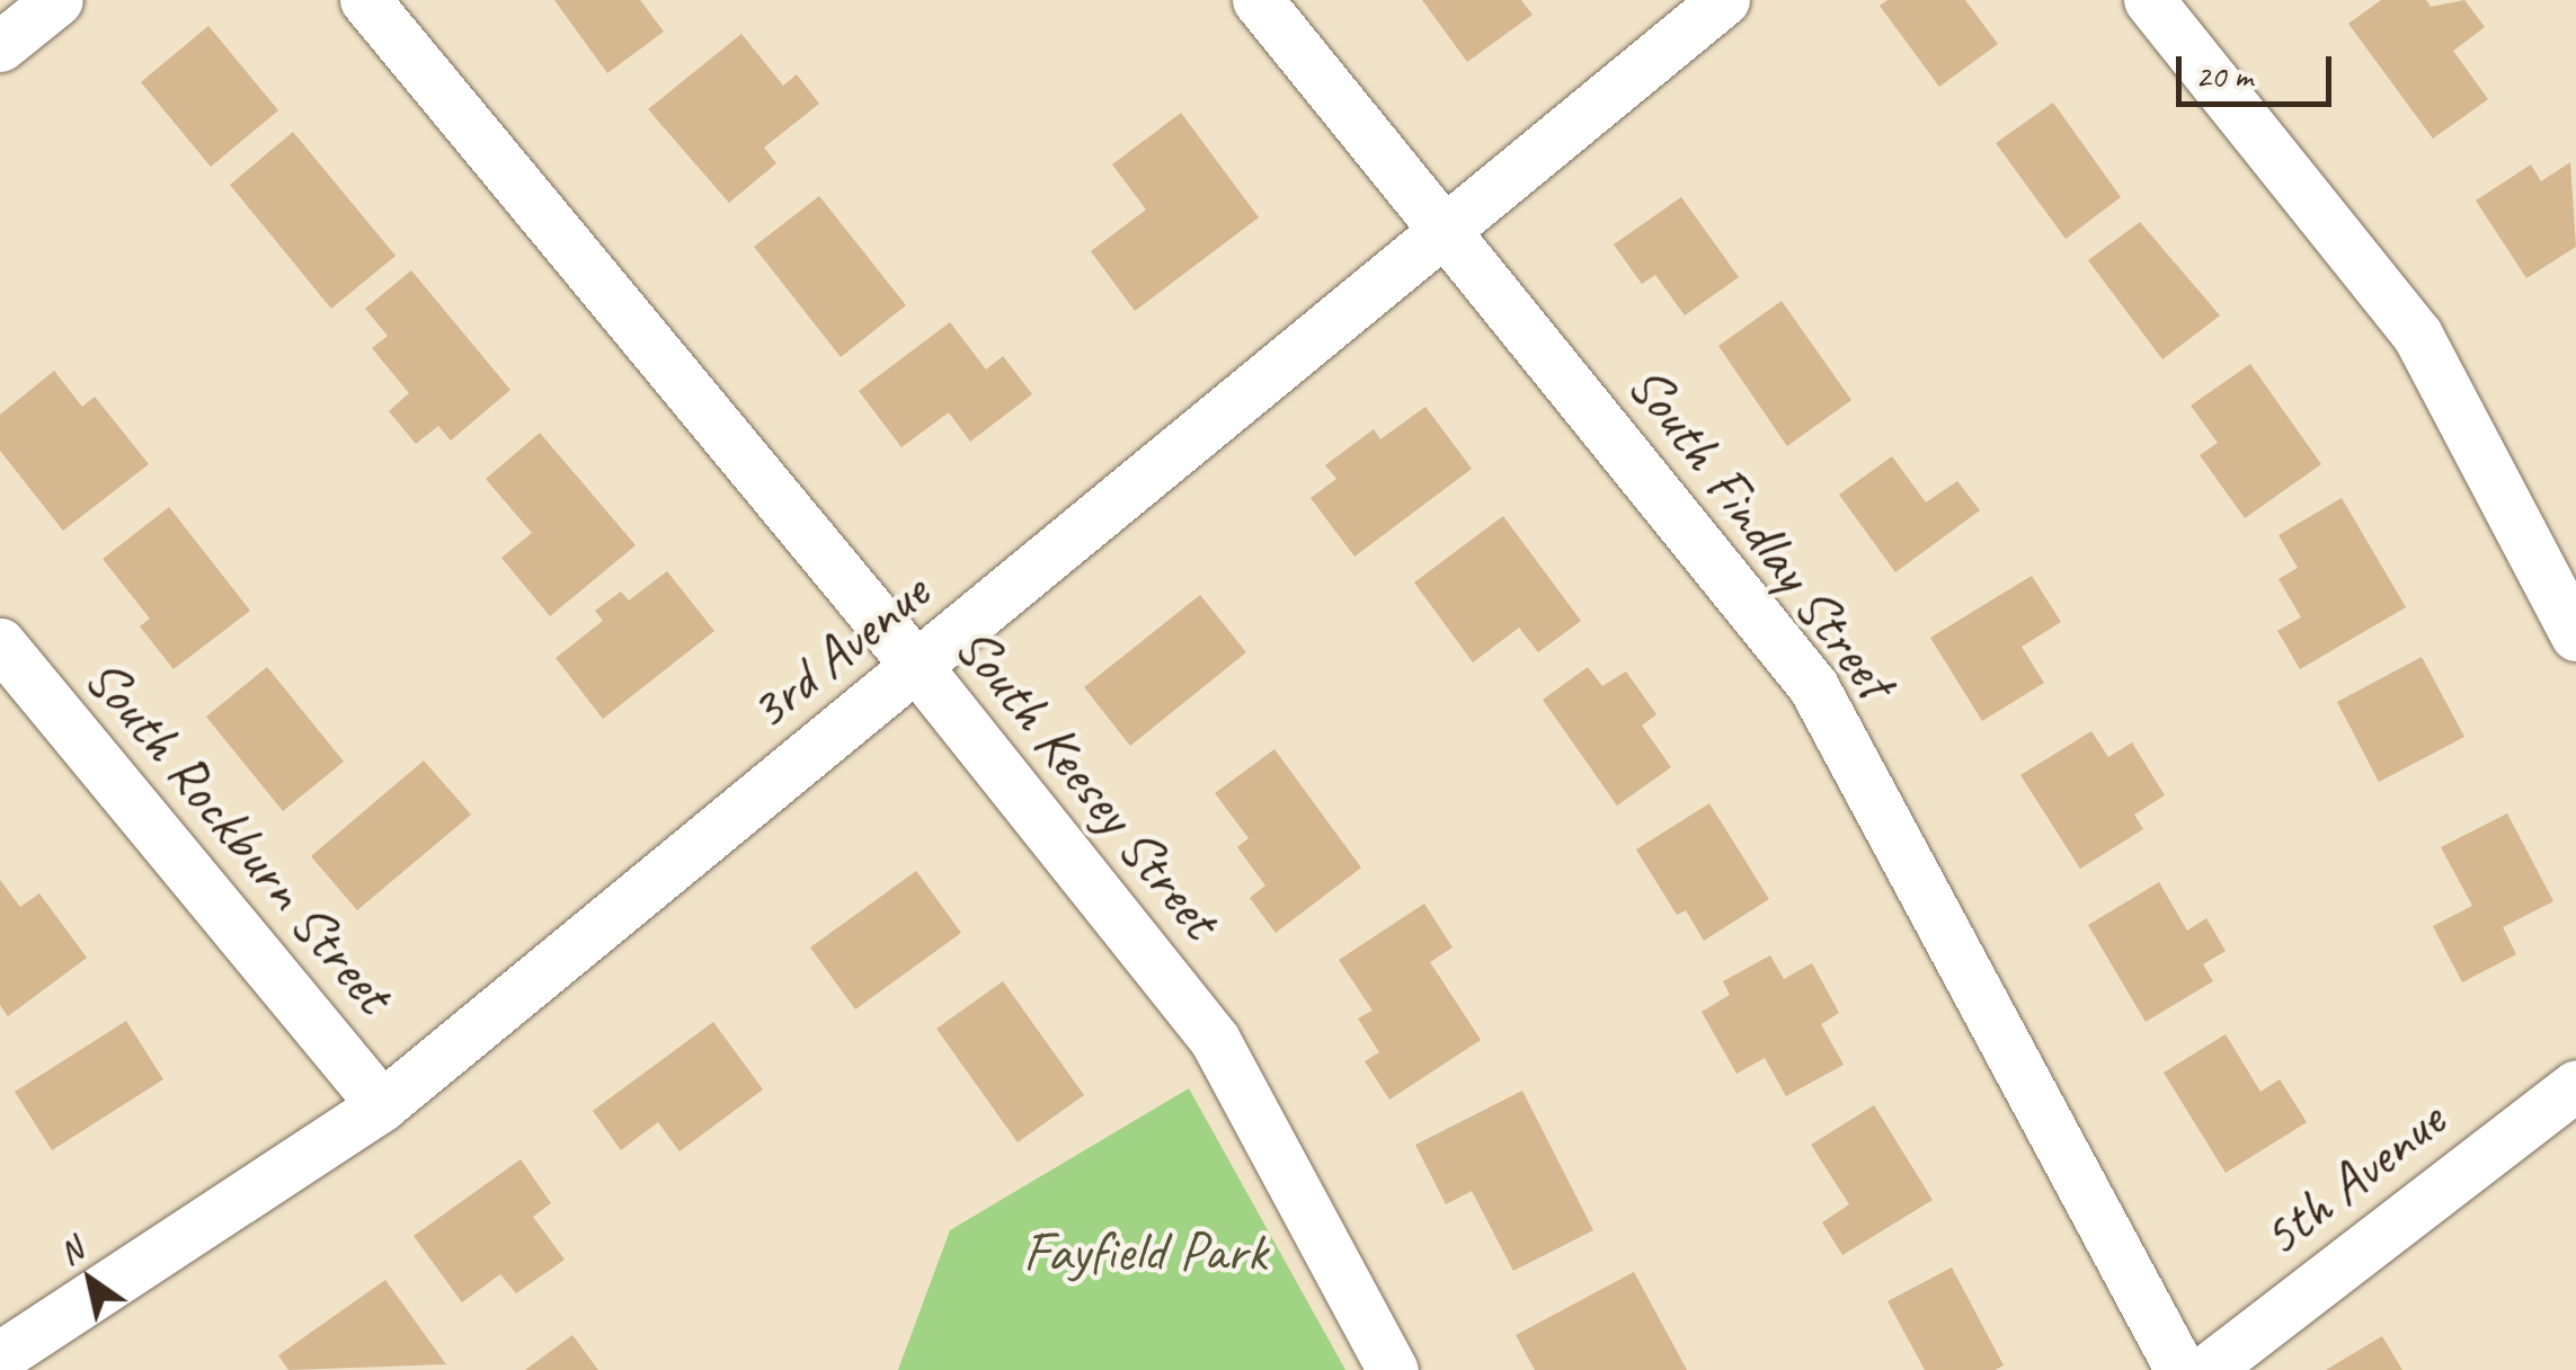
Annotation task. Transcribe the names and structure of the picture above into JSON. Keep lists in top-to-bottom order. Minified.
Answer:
{"streets":{"street":["South Findlay Street","3rd Avenue","South Keesey Street","South Rockburn Street","5th Avenue"]},"crossings":[["South Findlay Street","3rd Avenue"],["3rd Avenue","South Keesey Street"],["3rd Avenue","South Rockburn Street"]],"parks":["Fayfield Park"],"scale_bar":"20 m","north":"top left"}
